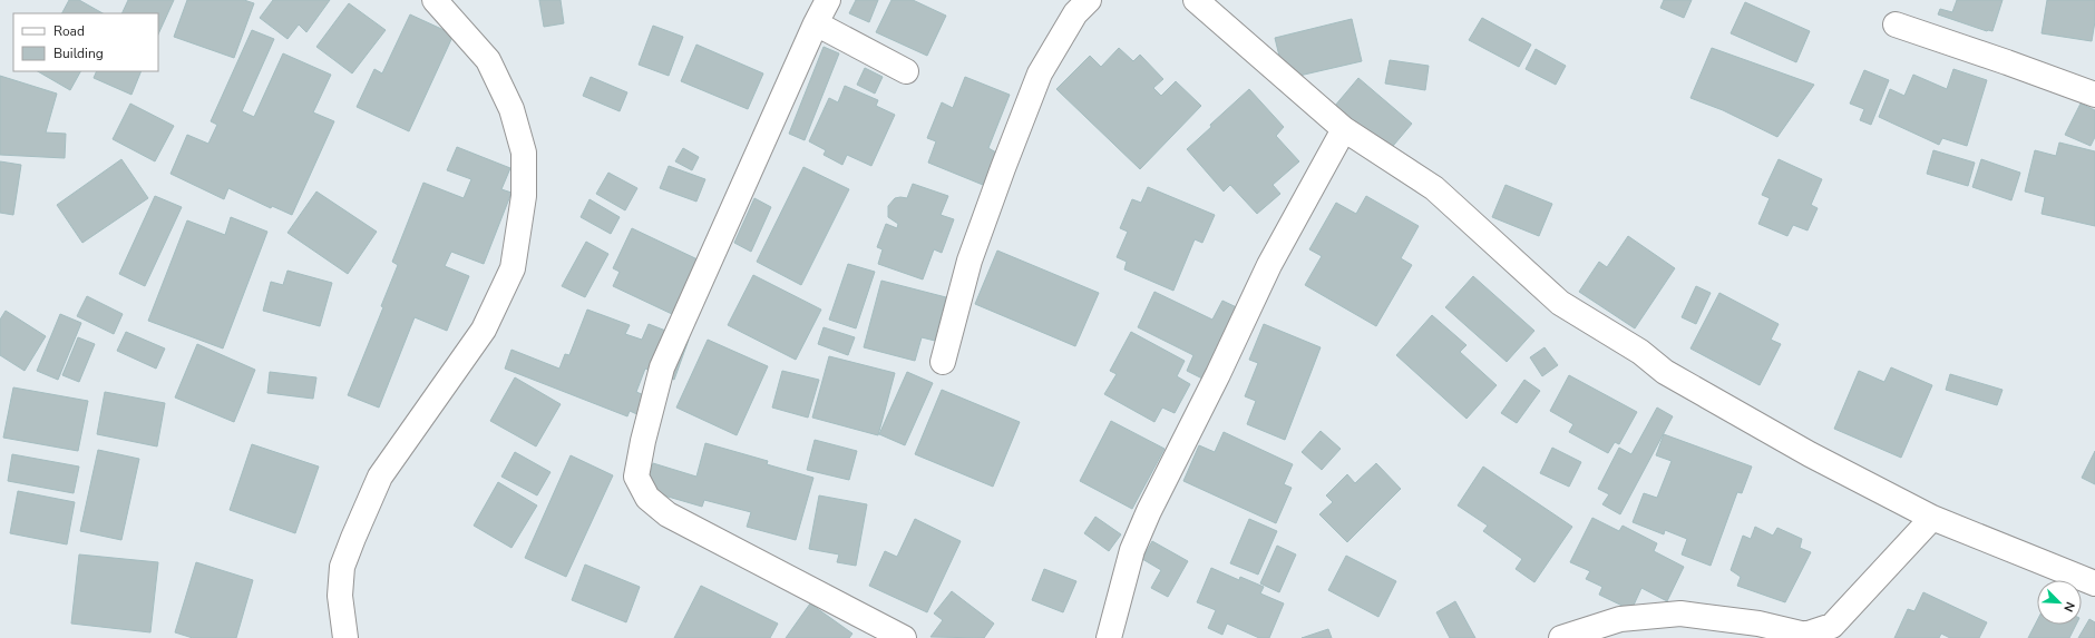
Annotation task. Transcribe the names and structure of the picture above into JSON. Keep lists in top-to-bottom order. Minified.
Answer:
{"legend":["Road","Building"],"north":"bottom right"}
